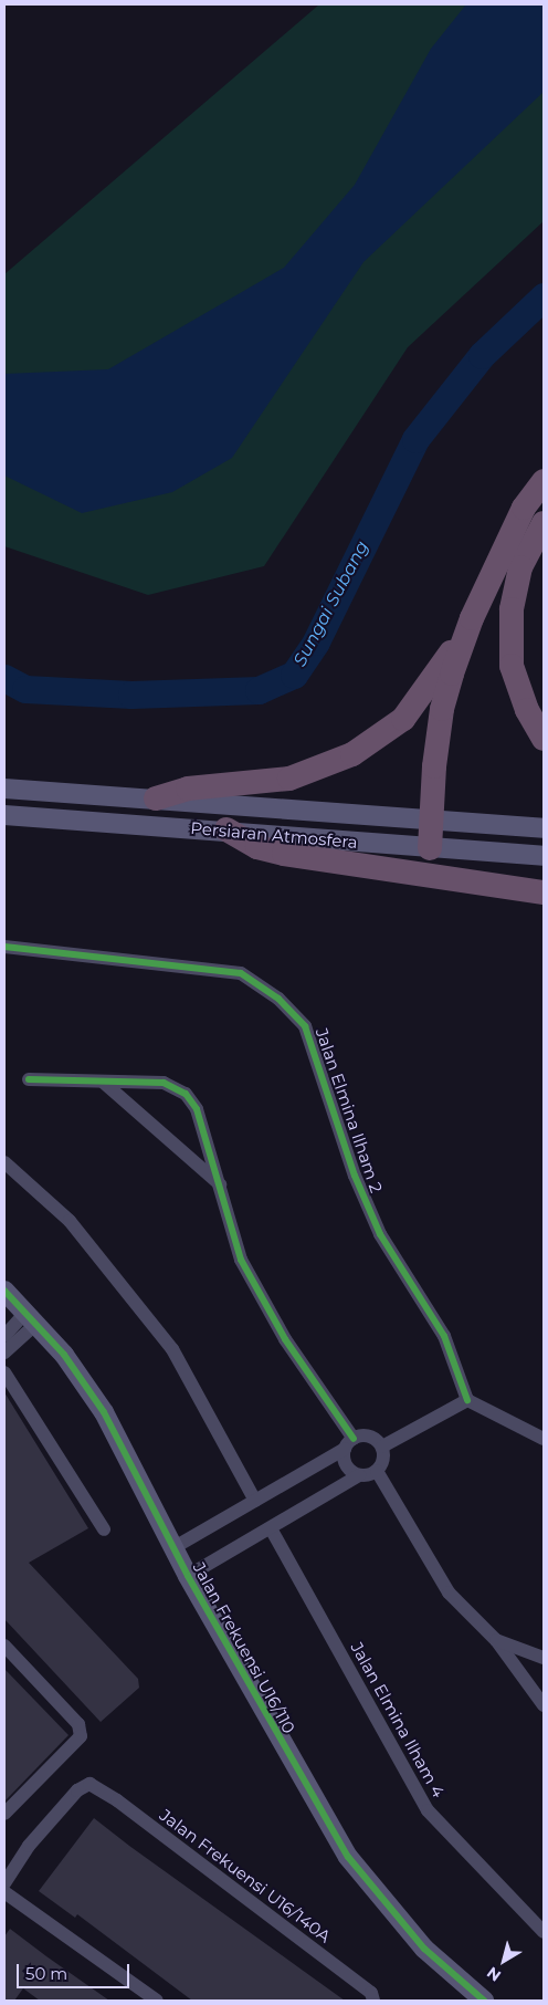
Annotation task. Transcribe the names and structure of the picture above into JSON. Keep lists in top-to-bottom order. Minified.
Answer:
{"streets":{"main road":["Persiaran Atmosfera","Jalan Frekuensi U16/110"],"street":["Jalan Elmina Ilham 2","Jalan Elmina Ilham 4","Jalan Frekuensi U16/140A"]},"water":["Sungai Subang"],"scale_bar":"50 m","north":"bottom left"}
